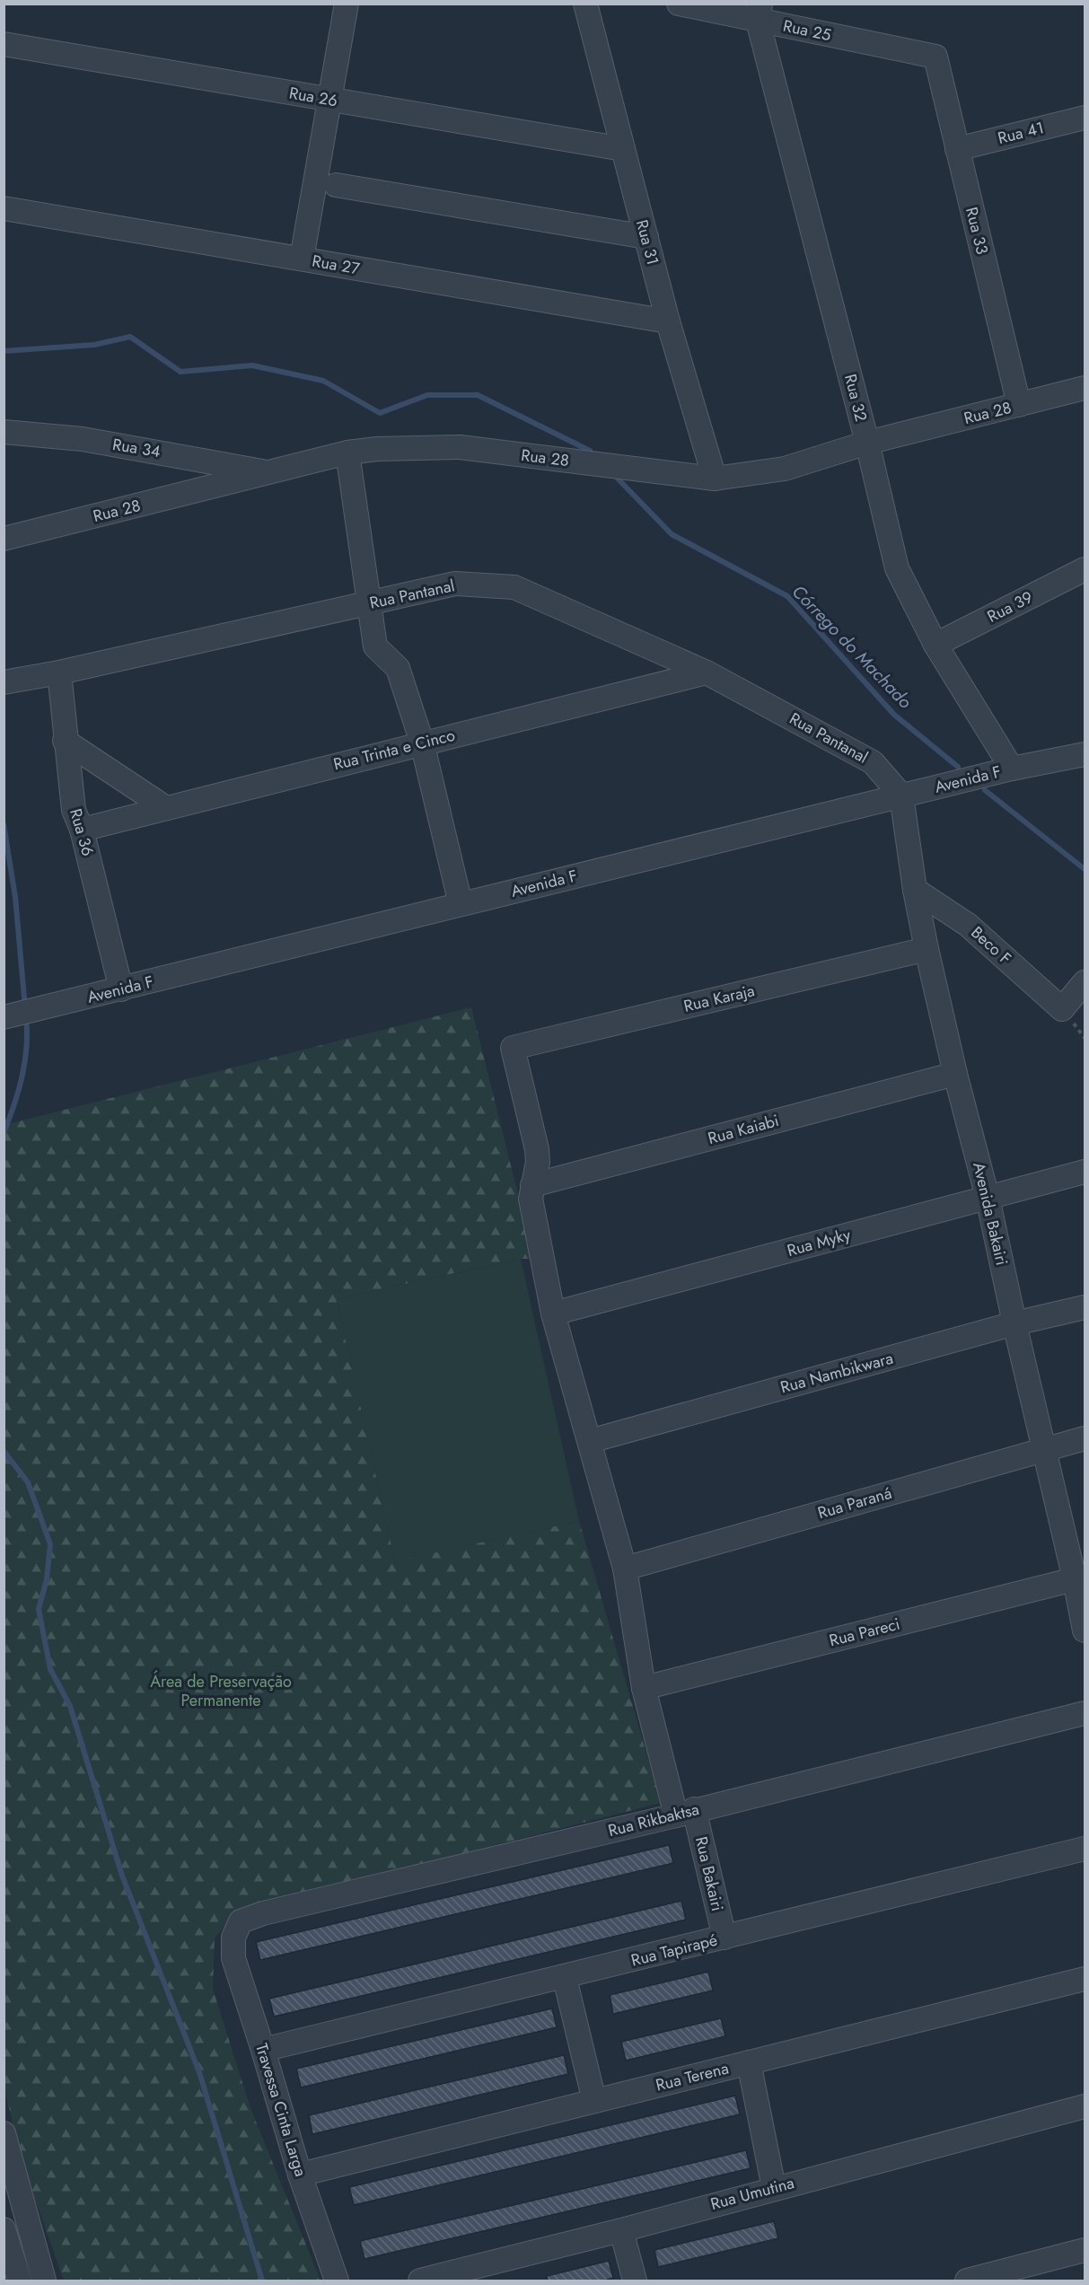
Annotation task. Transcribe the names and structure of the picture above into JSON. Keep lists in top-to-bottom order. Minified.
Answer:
{"streets":{"street":["Rua 25","Rua 26","Rua 41","Rua 33","Rua 31","Rua 27","Rua 32","Rua 28","Rua 34","Rua Pantanal","Rua 39","Rua Trinta e Cinco","Avenida F","Rua 36","Beco F","Rua Karaja","Rua Kaiabi","Avenida Bakairi","Rua Myky","Rua Nambikwara","Rua Paraná","Rua Pareci","Rua Rikbaktsa","Rua Bakairi","Rua Tapirapé","Rua Terena","Travessa Cinta Larga","Rua Umutina"]},"crossings":[["Rua 25","Rua 33"],["Rua 25","Rua 32"],["Rua 26","Rua 31"],["Rua 41","Rua 33"],["Rua 33","Rua 28"],["Rua 31","Rua 27"],["Rua 31","Rua 28"],["Rua 32","Rua 28"],["Rua 32","Rua 39"],["Rua 32","Avenida F"],["Rua 28","Rua 34"],["Rua Pantanal","Rua Trinta e Cinco"],["Rua Pantanal","Avenida F"],["Rua Pantanal","Rua 36"],["Rua Pantanal","Avenida Bakairi"],["Rua Trinta e Cinco","Rua 36"],["Avenida F","Rua 36"],["Avenida F","Avenida Bakairi"],["Beco F","Avenida Bakairi"],["Rua Karaja","Rua Kaiabi"],["Rua Karaja","Avenida Bakairi"],["Rua Kaiabi","Avenida Bakairi"],["Avenida Bakairi","Rua Myky"],["Avenida Bakairi","Rua Nambikwara"],["Avenida Bakairi","Rua Paraná"],["Avenida Bakairi","Rua Pareci"],["Rua Paraná","Rua Bakairi"],["Rua Pareci","Rua Bakairi"],["Rua Rikbaktsa","Rua Bakairi"],["Rua Rikbaktsa","Travessa Cinta Larga"],["Rua Bakairi","Rua Tapirapé"],["Rua Tapirapé","Travessa Cinta Larga"],["Rua Terena","Travessa Cinta Larga"]],"water":["Córrego do Machado"],"parks":["Área de Preservação Permanente"]}
